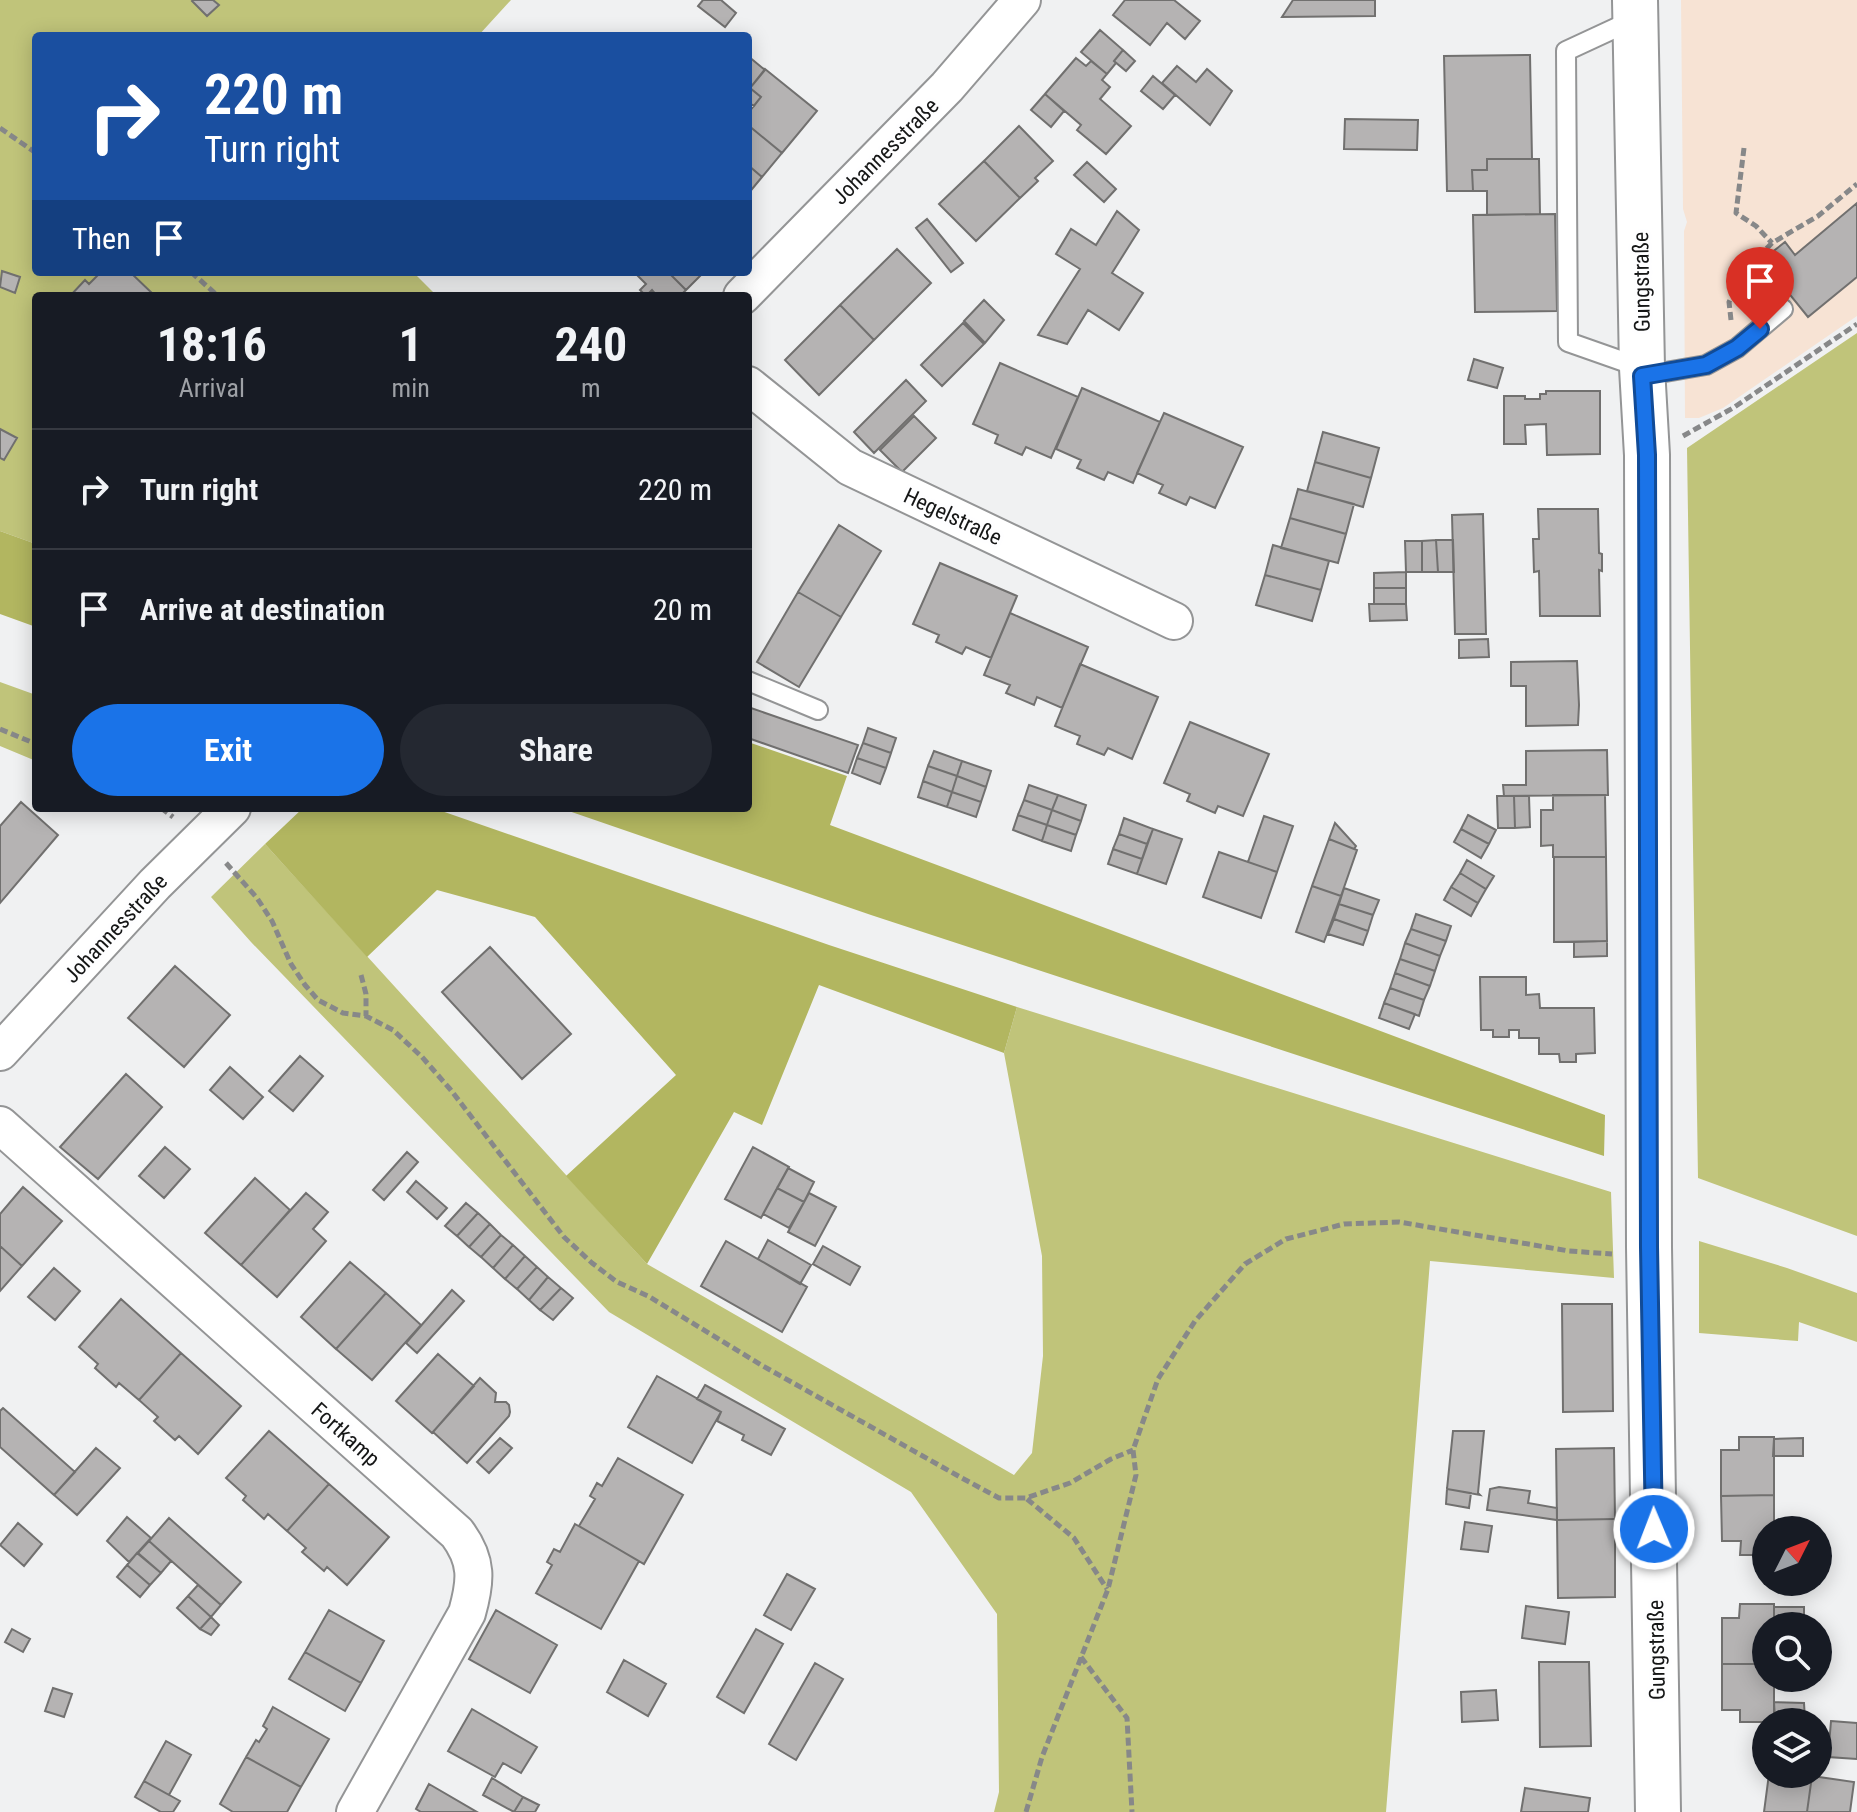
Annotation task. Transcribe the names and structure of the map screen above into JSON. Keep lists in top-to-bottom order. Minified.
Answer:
{"streets":{"street":["Johannesstraße","Gungstraße","Hegelstraße","Fortkamp"]},"north":"top right","page":{"turn":["220 m","Turn right"],"then":"Then","eta":["18:16","Arrival","1","min","240","m"],"list":[{"name":"Turn right","value":"220 m"},{"name":"Arrive at destination","value":"20 m"}],"buttons":["Exit","Share"]}}
